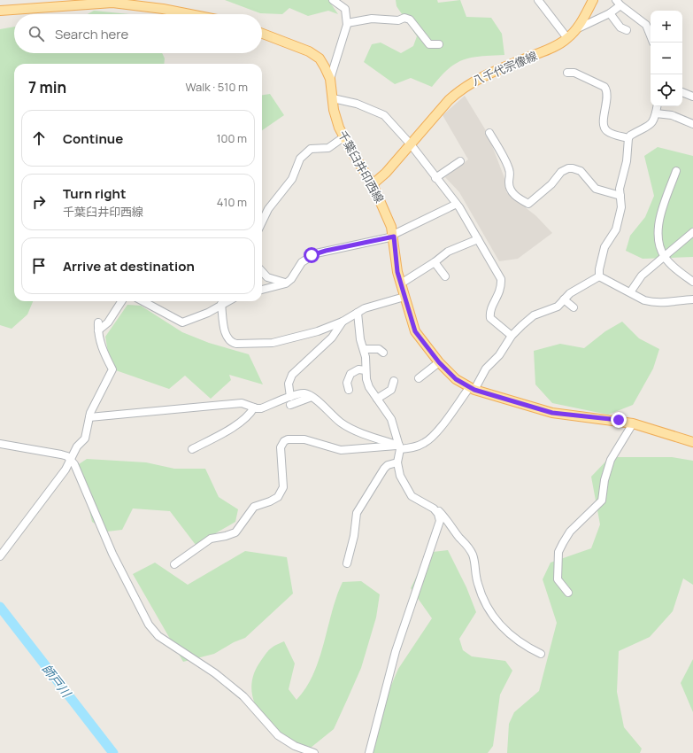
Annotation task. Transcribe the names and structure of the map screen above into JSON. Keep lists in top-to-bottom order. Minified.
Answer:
{"streets":{"main road":["八千代宗像線","千葉臼井印西線"]},"crossings":[["八千代宗像線","千葉臼井印西線"]],"water":["師戸川"],"page":{"map_buttons":["+","−"],"search":"Search here","heading":["7 min","Walk · 510 m"],"list":[["Continue","100 m"],["Turn right","千葉臼井印西線","410 m"],"Arrive at destination"]}}
